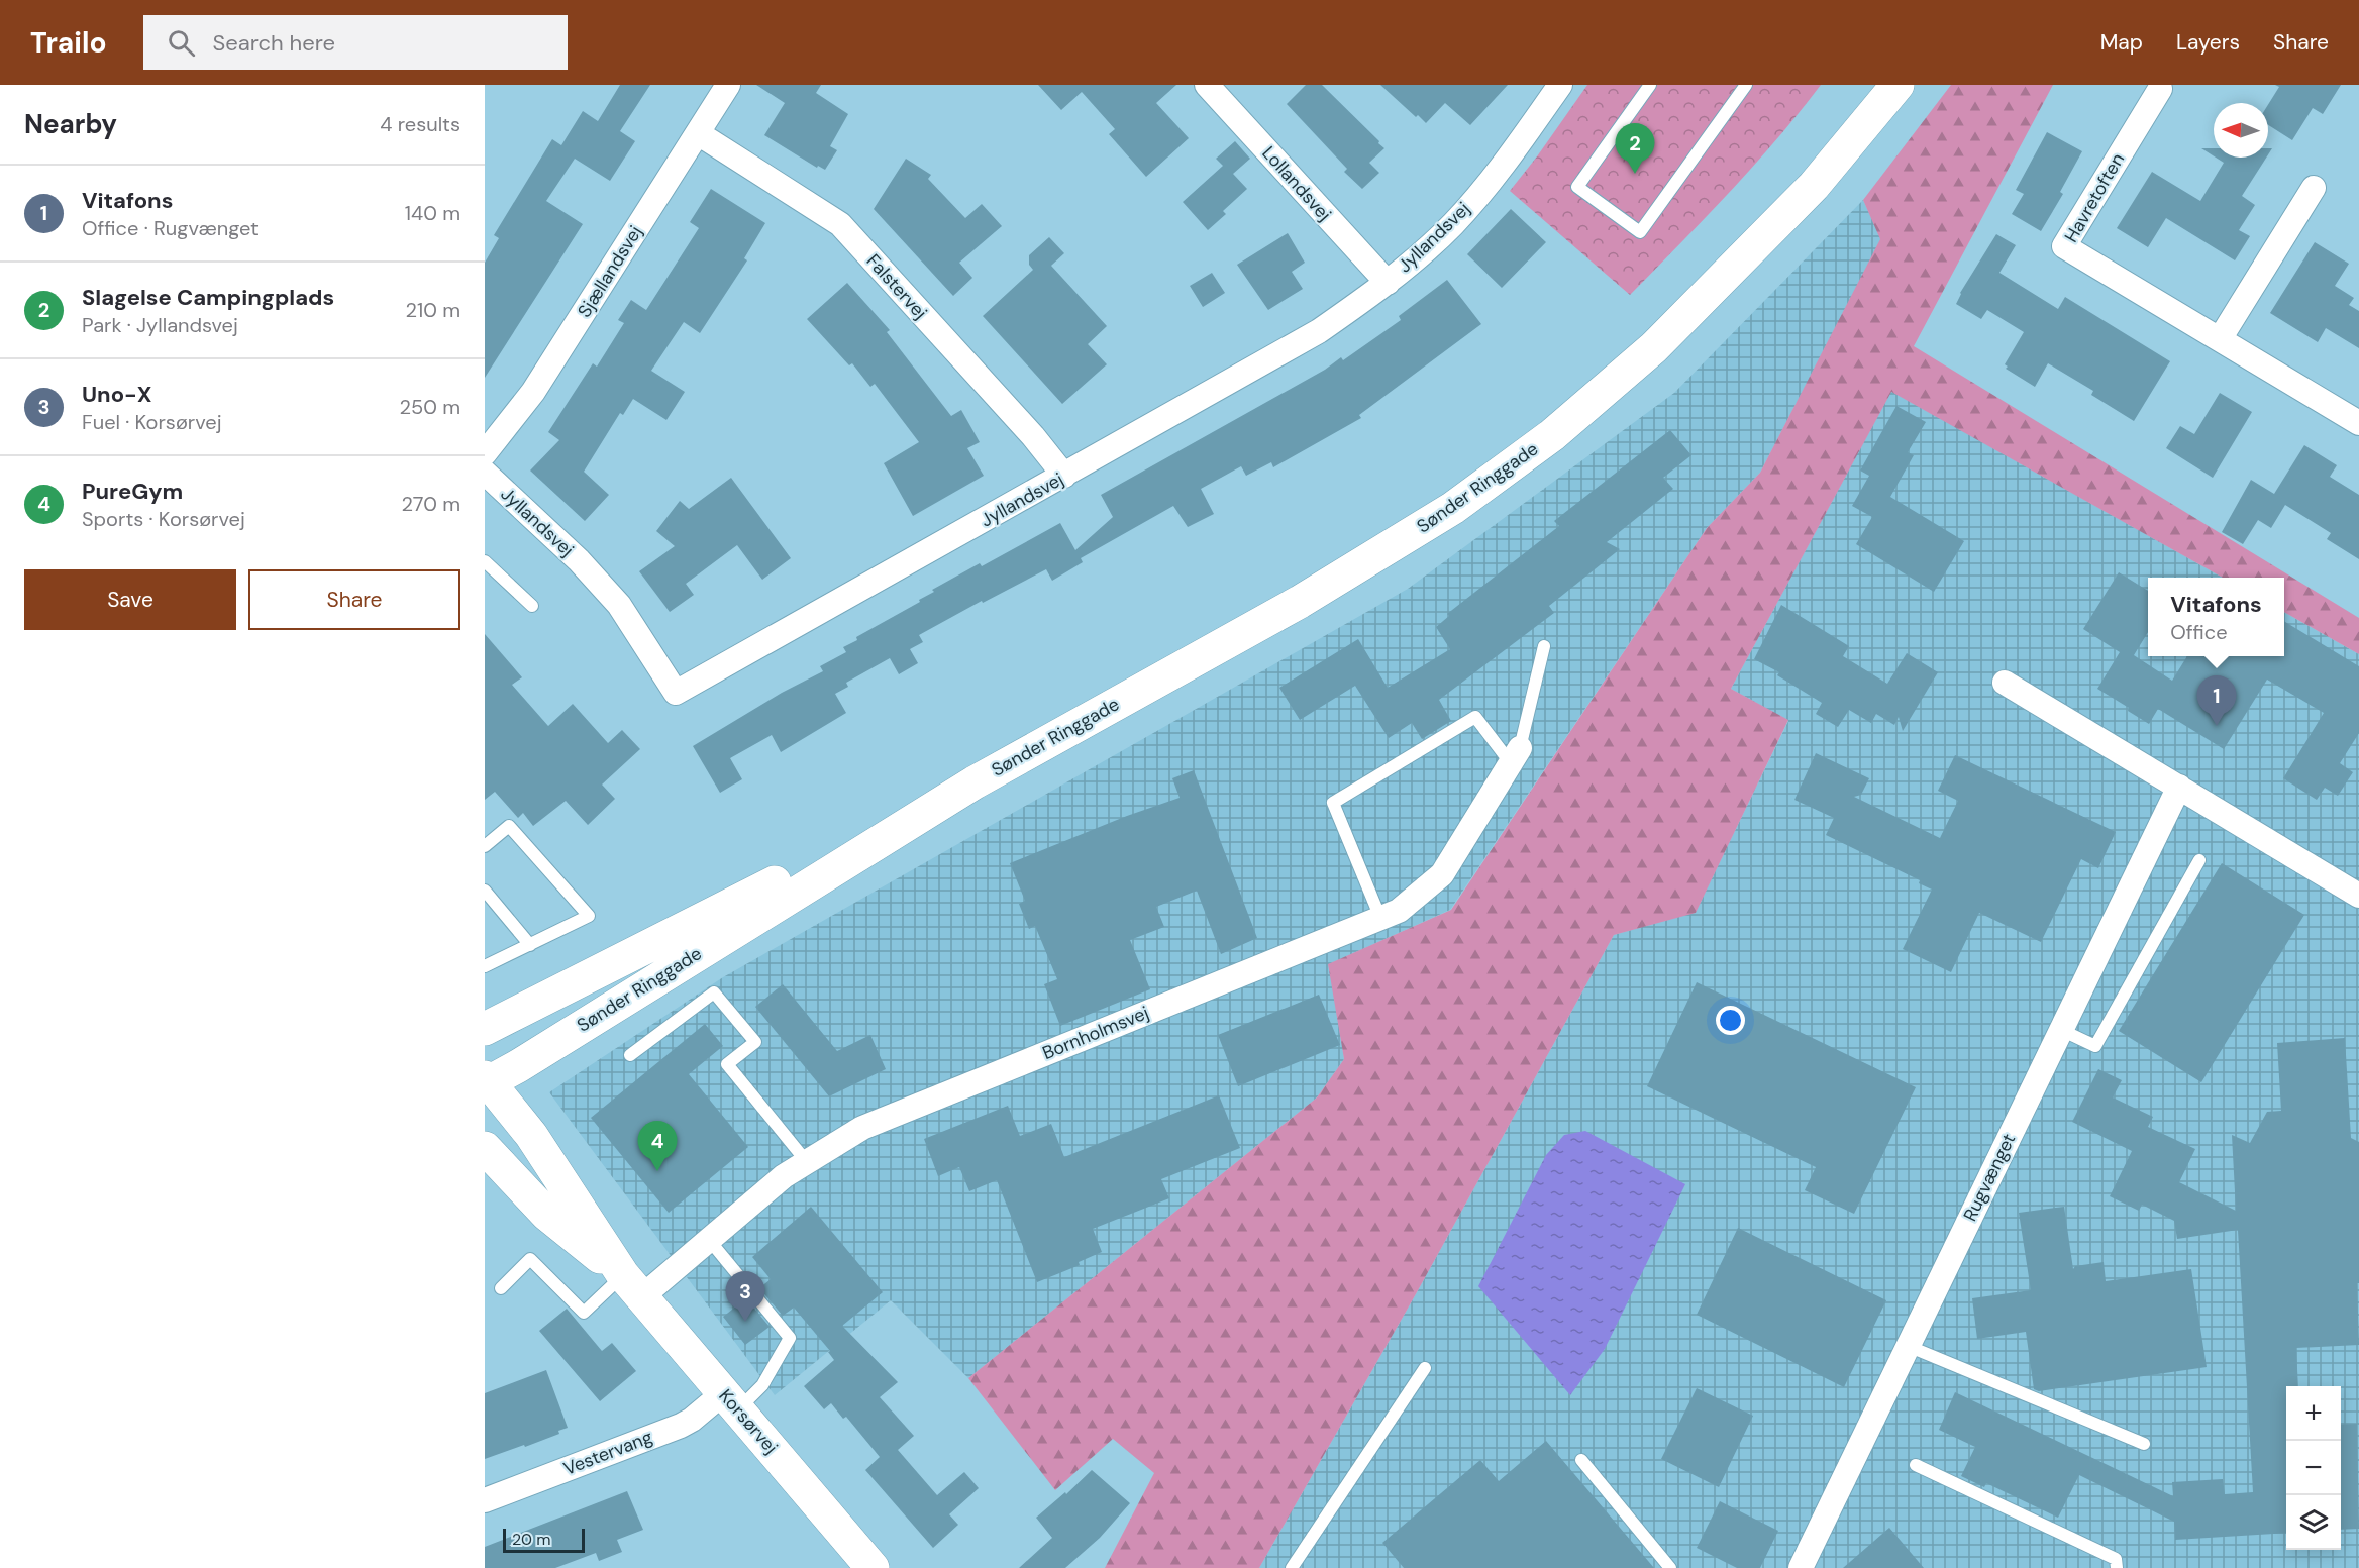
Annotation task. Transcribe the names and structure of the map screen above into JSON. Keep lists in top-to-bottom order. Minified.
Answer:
{"streets":{"street":["Lollandsvej","Havretoften","Jyllandsvej","Sjællandsvej","Falstervej","Sønder Ringgade","Bornholmsvej","Rugvænget","Korsørvej","Vestervang"]},"crossings":[["Lollandsvej","Jyllandsvej"],["Jyllandsvej","Falstervej"],["Sjællandsvej","Falstervej"],["Bornholmsvej","Korsørvej"],["Korsørvej","Vestervang"]],"scale_bar":"20 m","north":"left","page":{"header":"Trailo","search":"Search here","nav":["Map","Layers","Share"],"heading":["Nearby","4 results"],"pins":["2","1","4","3"],"list":[{"mark":"1","name":"Vitafons","note":"Office · Rugvænget","value":"140 m"},{"mark":"2","name":"Slagelse Campingplads","note":"Park · Jyllandsvej","value":"210 m"},{"mark":"3","name":"Uno-X","note":"Fuel · Korsørvej","value":"250 m"},{"mark":"4","name":"PureGym","note":"Sports · Korsørvej","value":"270 m"}],"buttons":["Save","Share"],"popup":["Vitafons","Office"],"map_buttons":["+","−"],"scale":"20 m"}}
